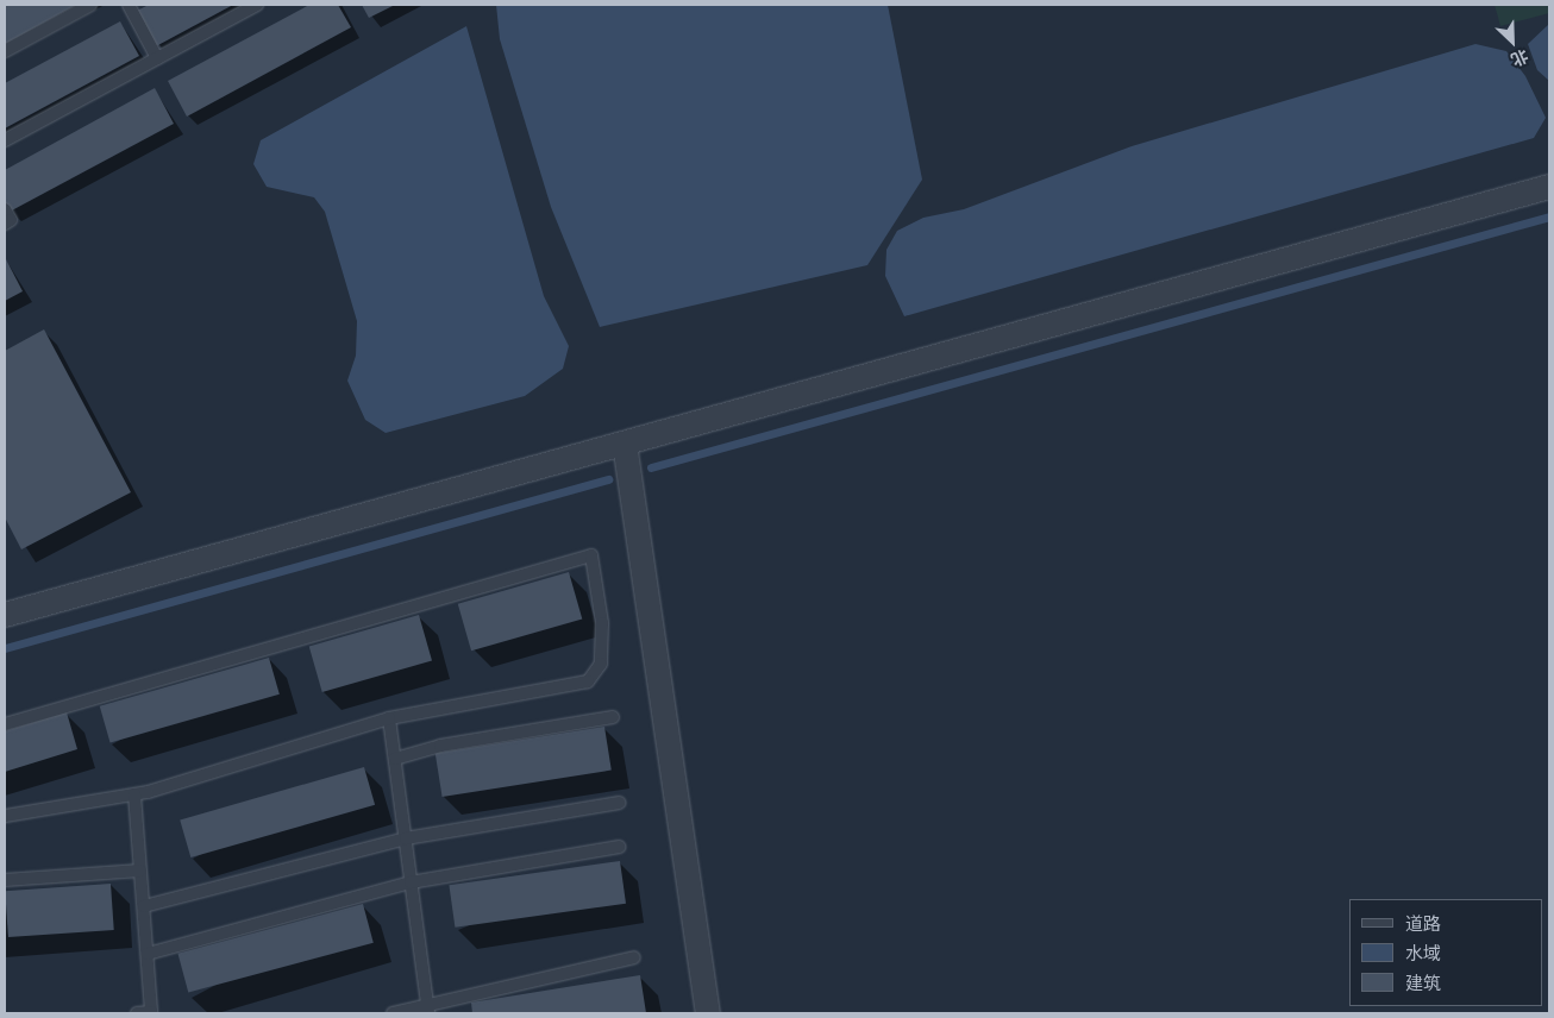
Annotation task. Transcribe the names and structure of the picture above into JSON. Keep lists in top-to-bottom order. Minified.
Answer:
{"legend":["道路","水域","建筑"],"north":"bottom right"}
